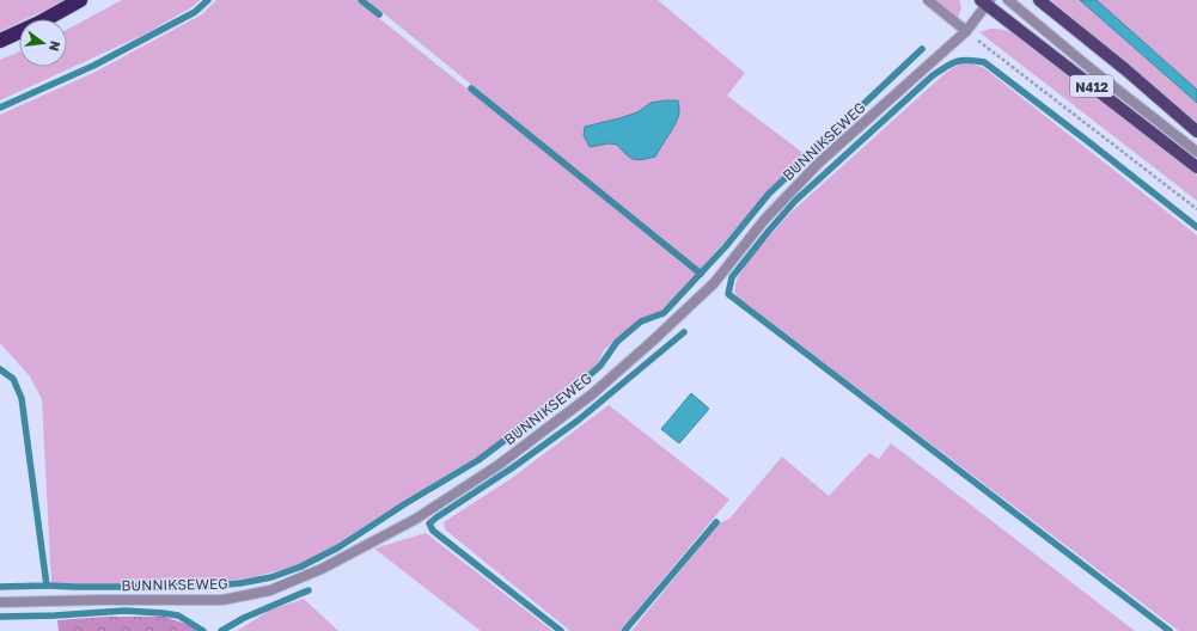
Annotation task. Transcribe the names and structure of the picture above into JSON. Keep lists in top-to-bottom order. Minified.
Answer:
{"streets":{"main road":["N412"],"street":["BUNNIKSEWEG"]},"crossings":[["N412","BUNNIKSEWEG"]],"north":"right"}
